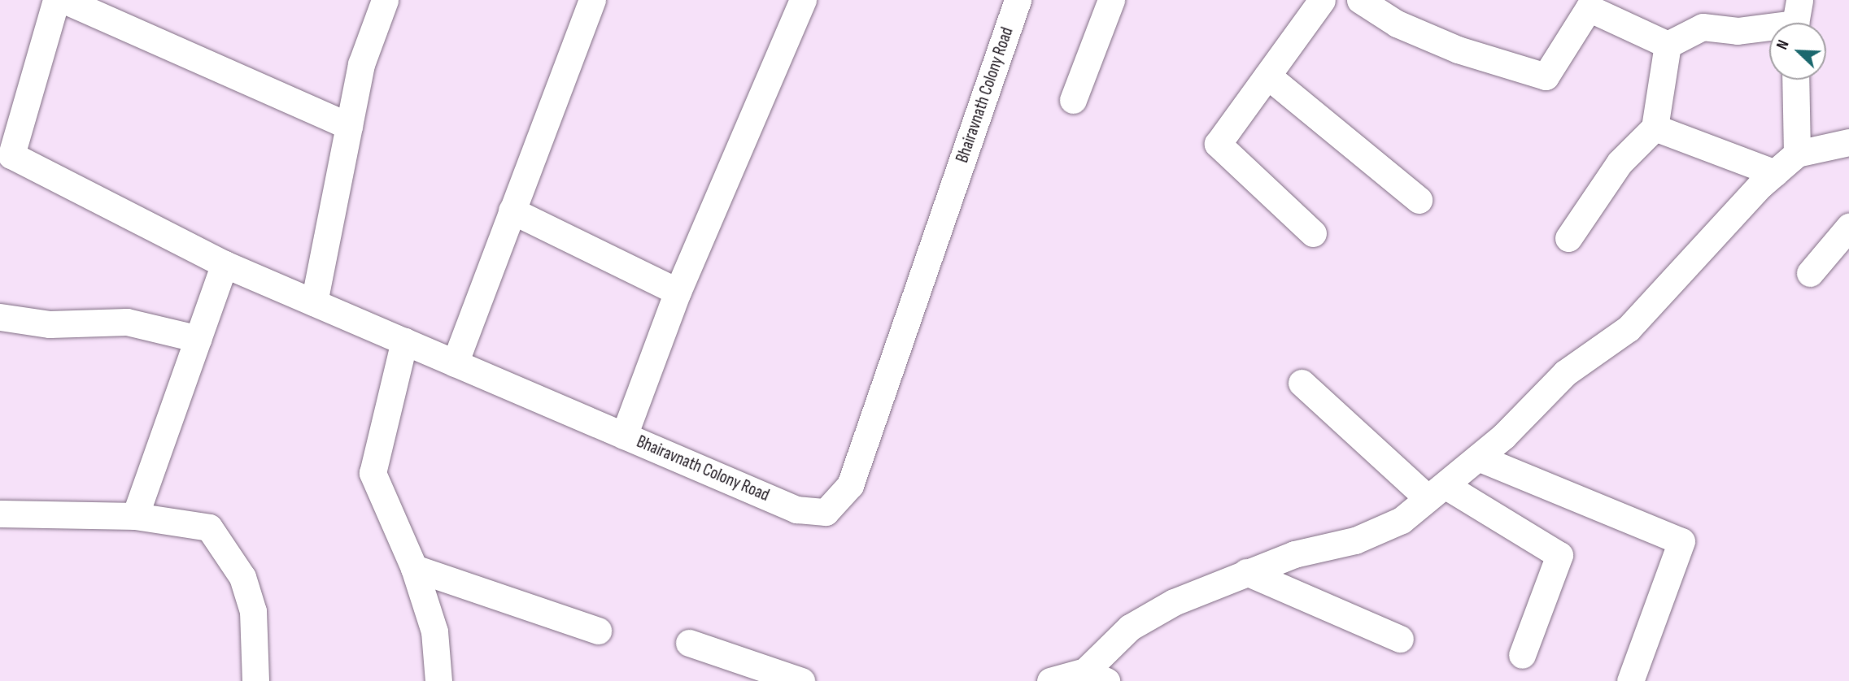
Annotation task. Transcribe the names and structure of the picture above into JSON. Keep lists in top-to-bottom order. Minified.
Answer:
{"streets":{"street":["Bhairavnath Colony Road"]},"north":"top left"}
